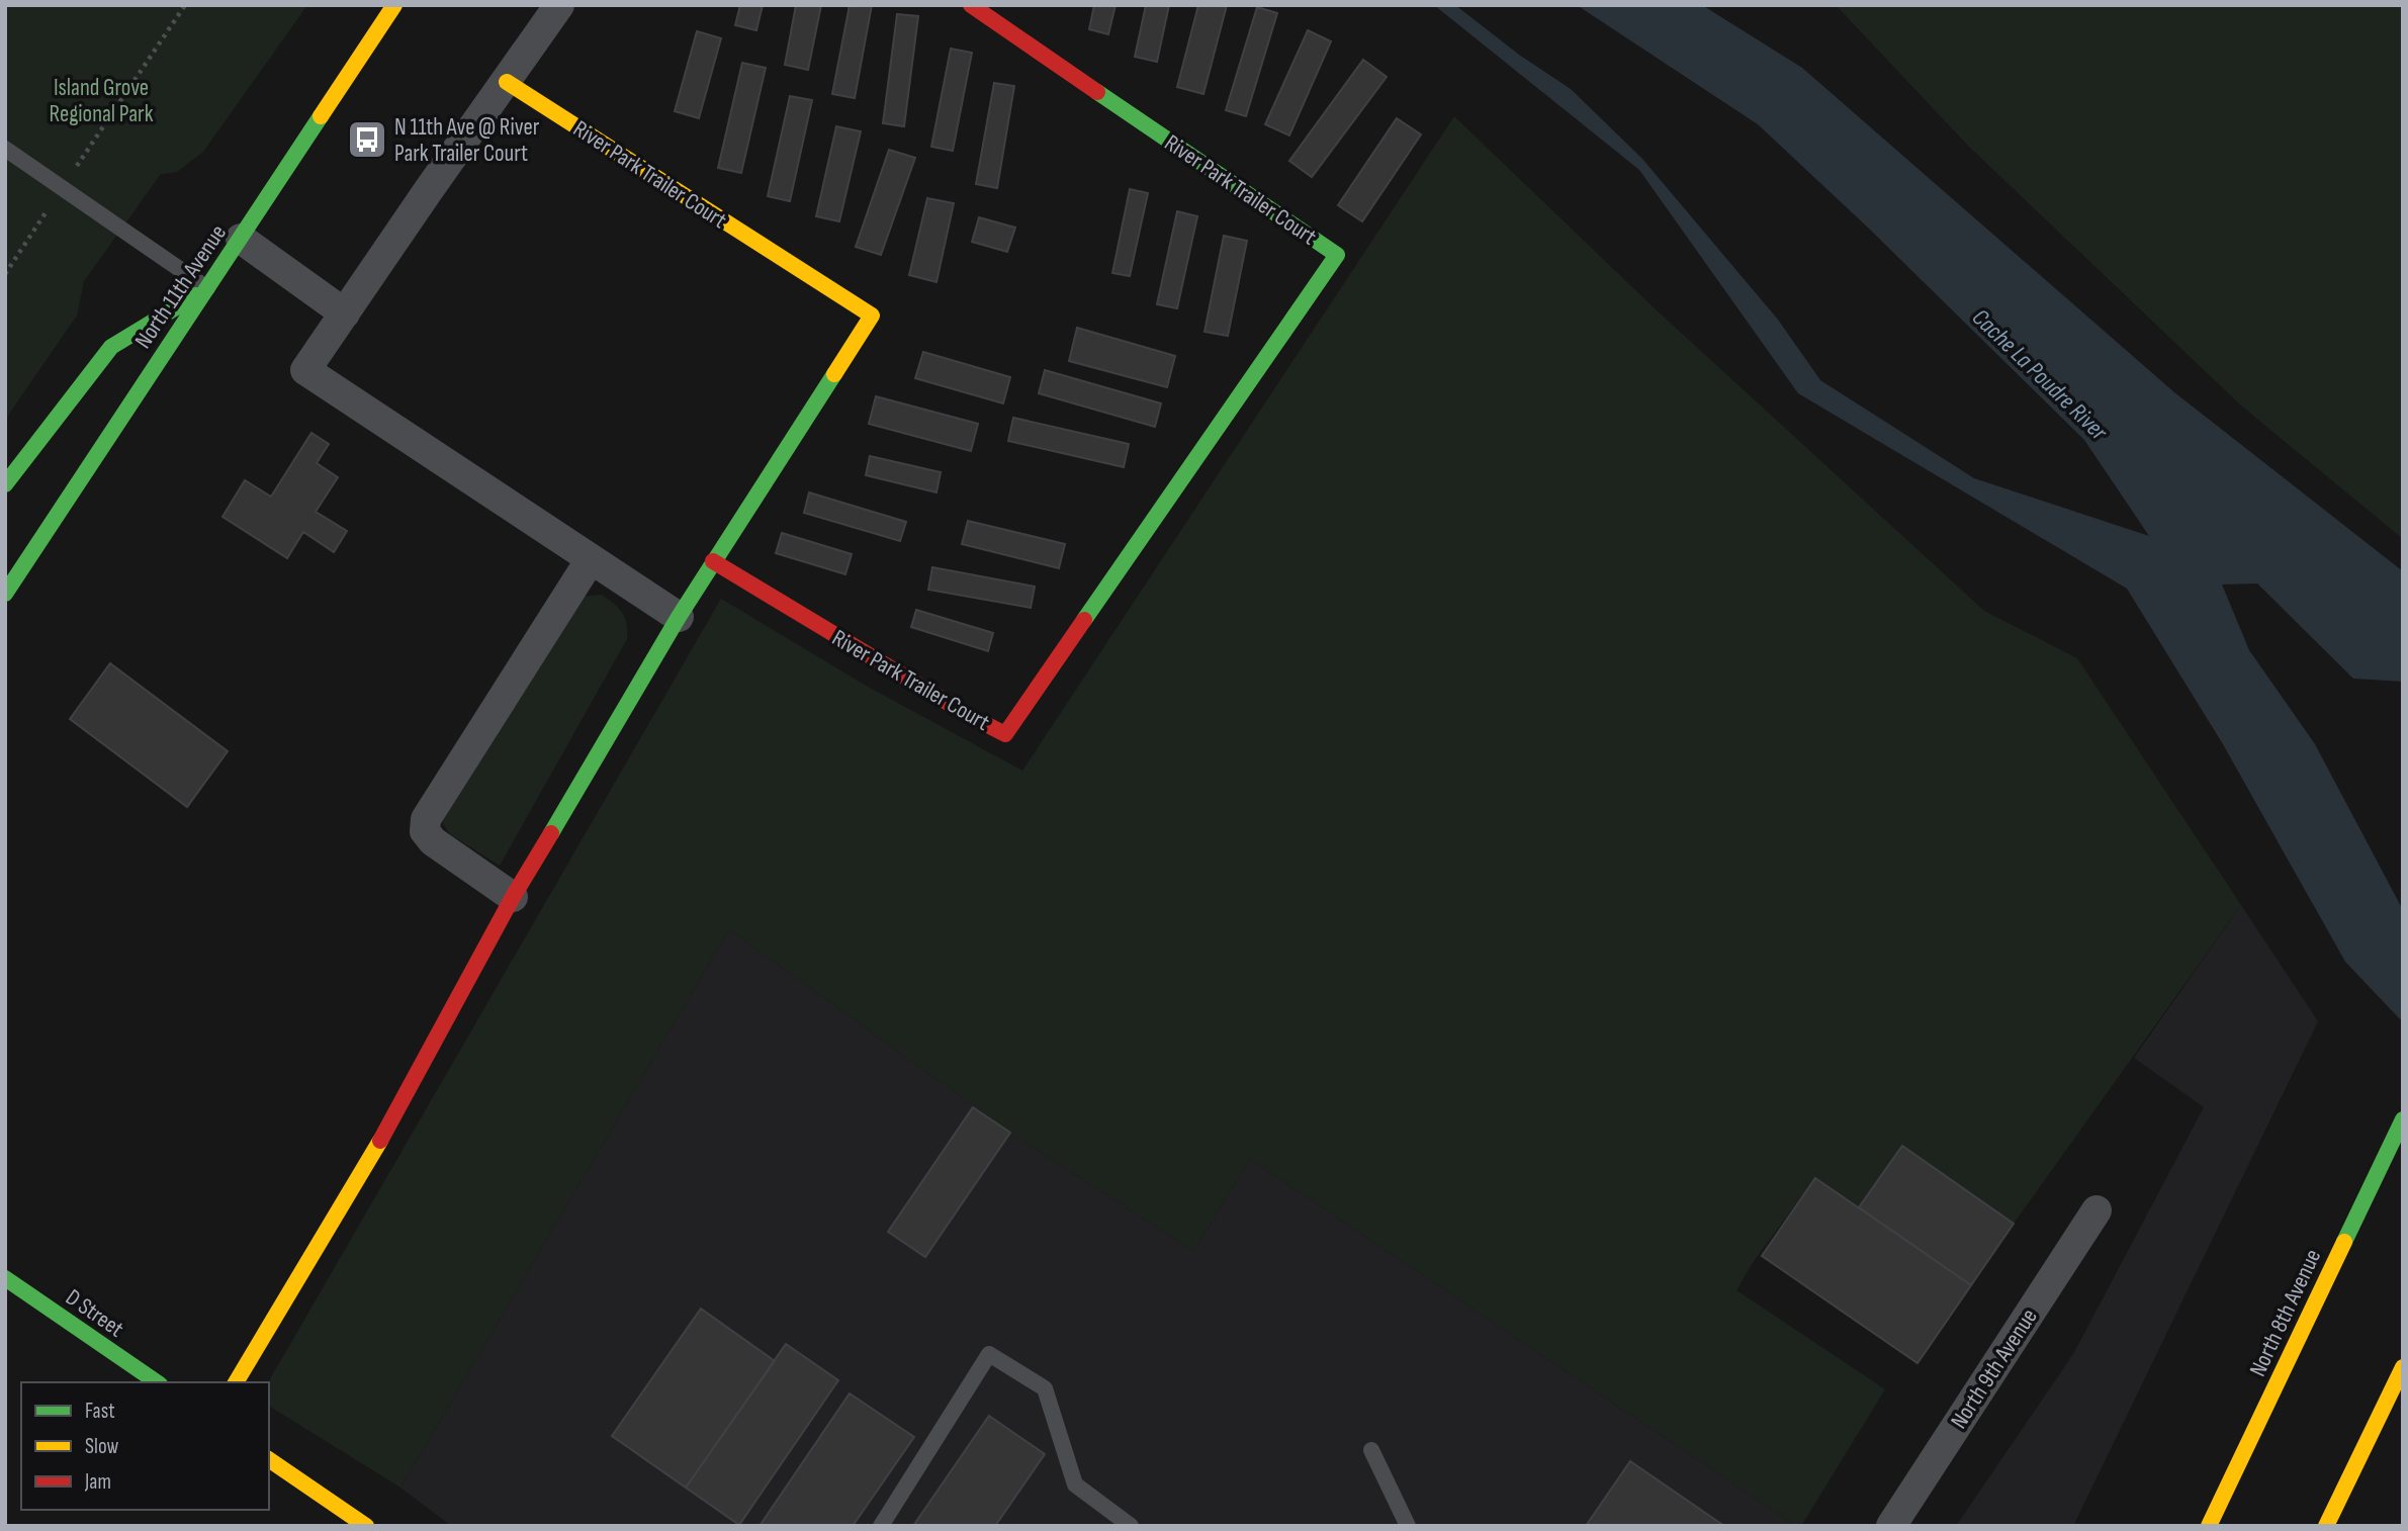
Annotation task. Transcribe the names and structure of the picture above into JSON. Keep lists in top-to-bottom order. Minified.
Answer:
{"streets":{"street":["River Park Trailer Court","North 11th Avenue","D Street","North 8th Avenue","North 9th Avenue"]},"water":["Cache La Poudre River"],"parks":["Island Grove Regional Park"],"places":{"bus stop":["N 11th Ave @ River Park Trailer Court"]},"legend":["Fast","Slow","Jam"]}
